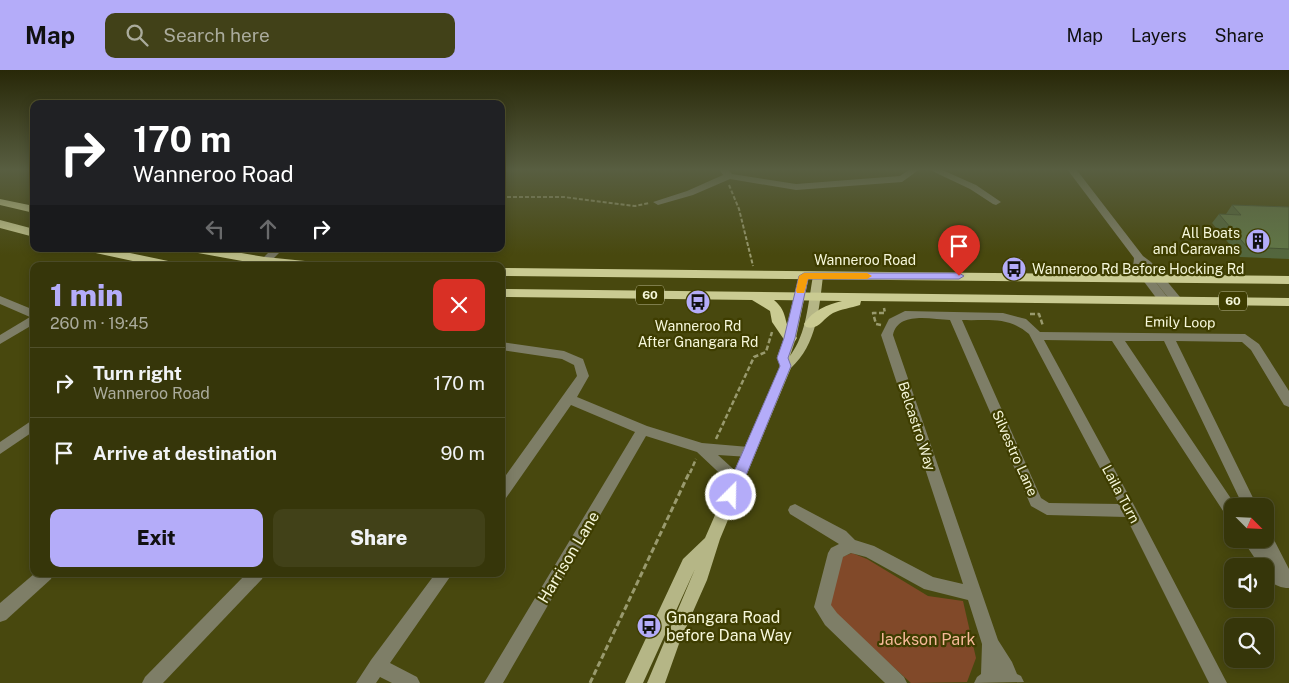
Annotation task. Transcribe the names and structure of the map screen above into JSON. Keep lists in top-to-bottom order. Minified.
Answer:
{"streets":{"highway":["Wanneroo Road","60"],"street":["Emily Loop","Belcastro Way","Silvestro Lane","Laila Turn","Harrison Lane"]},"crossings":[["Emily Loop","Laila Turn"],["Silvestro Lane","Laila Turn"]],"parks":["Jackson Park"],"places":{"building":["All Boats and Caravans"],"bus stop":["Wanneroo Rd Before Hocking Rd","Wanneroo Rd After Gnangara Rd","Gnangara Road before Dana Way"]},"north":"bottom right","page":{"header":"Map","search":"Search here","nav":["Map","Layers","Share"],"turn":["170 m","Wanneroo Road"],"heading":["1 min","260 m · 19:45"],"list":[{"name":"Turn right","note":"Wanneroo Road","value":"170 m"},{"name":"Arrive at destination","value":"90 m"}],"buttons":["Exit","Share"]}}
